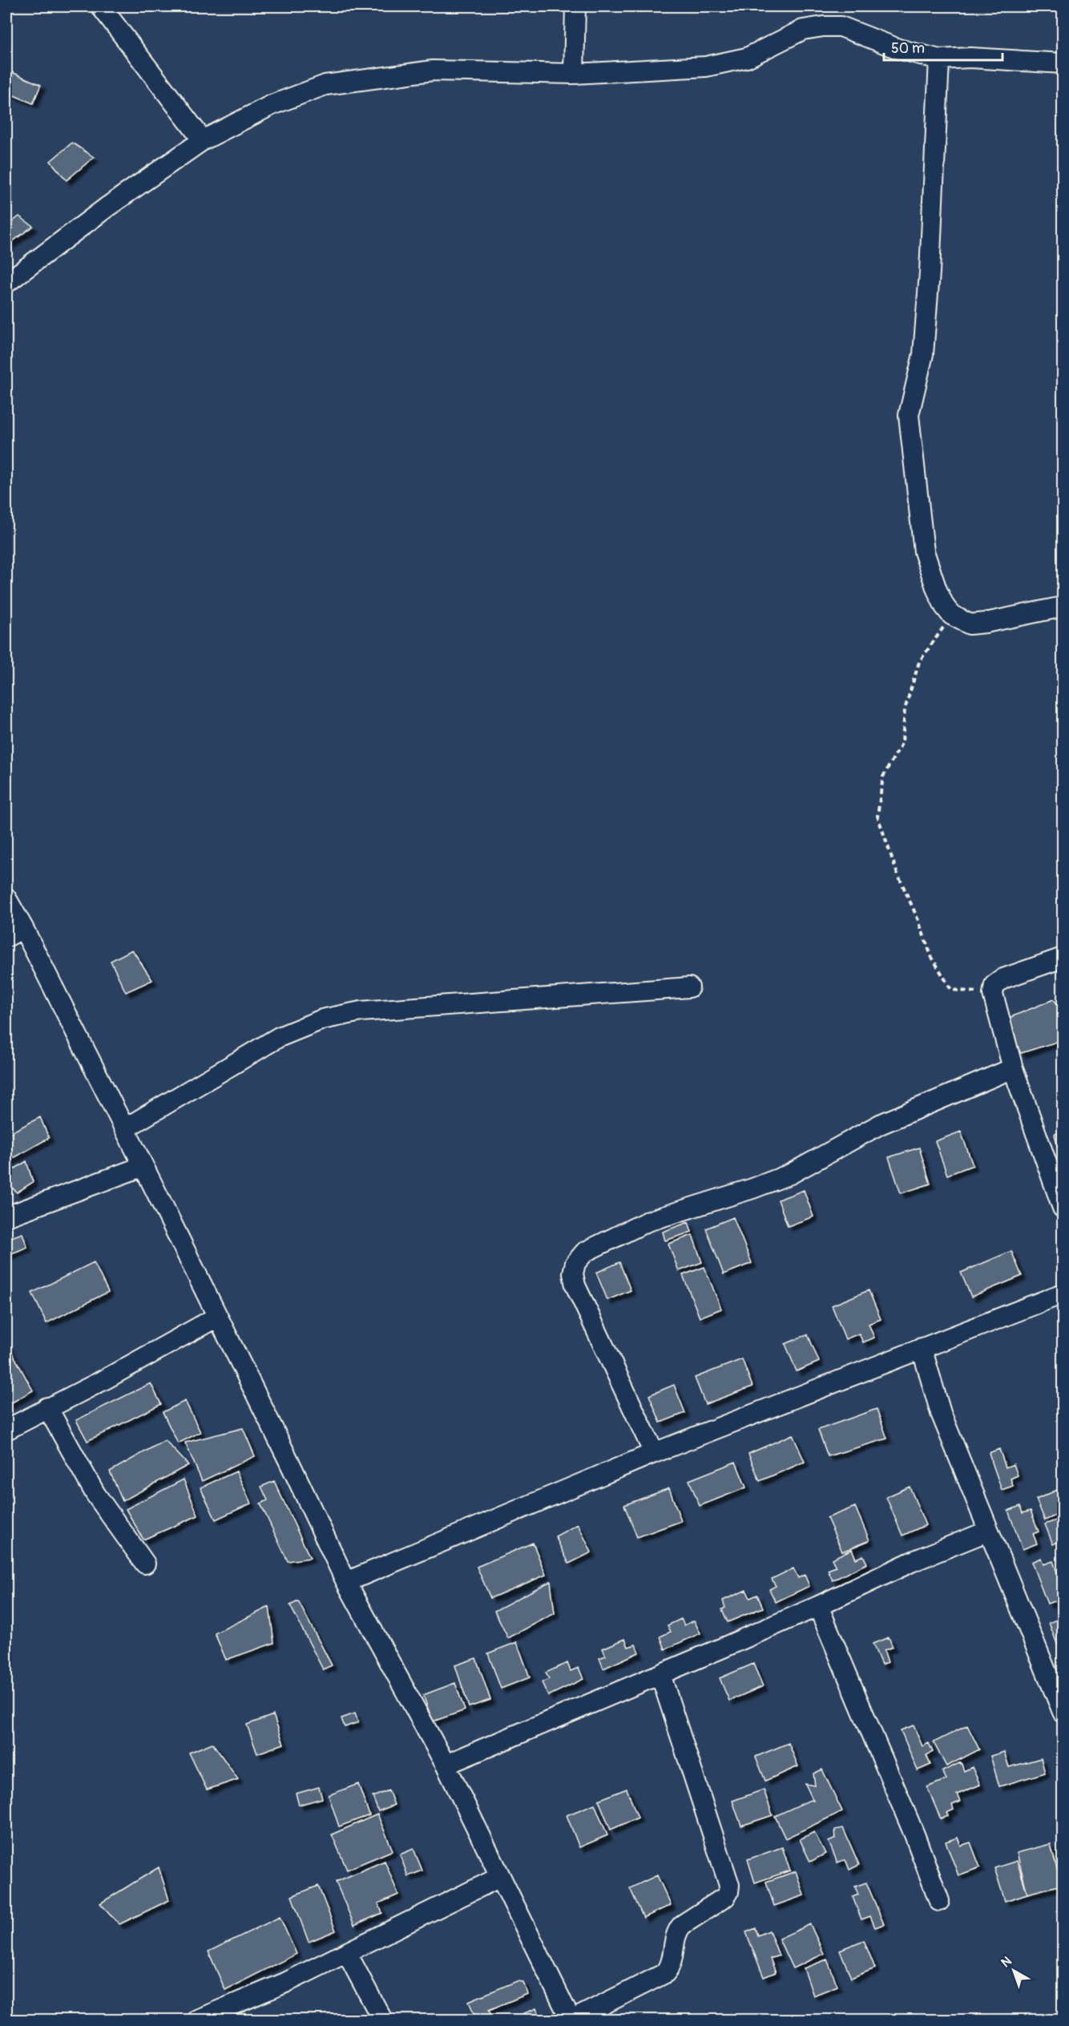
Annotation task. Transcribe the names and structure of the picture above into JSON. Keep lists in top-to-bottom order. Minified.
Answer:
{"scale_bar":"50 m","north":"top left"}
